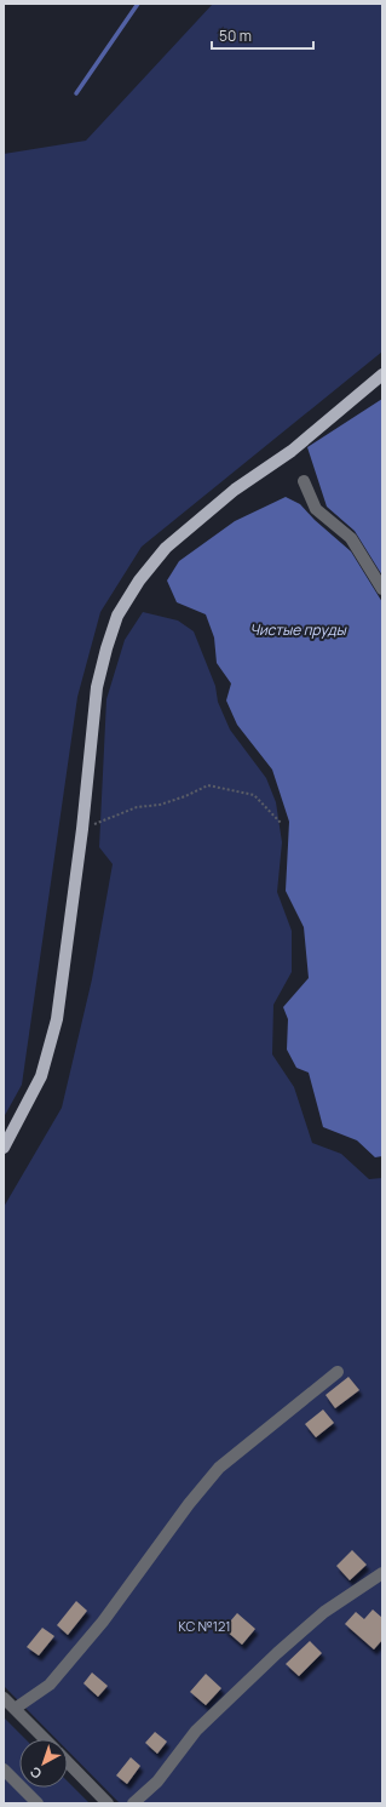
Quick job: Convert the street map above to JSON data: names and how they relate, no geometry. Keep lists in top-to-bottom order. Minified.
{"water":["Чистые пруды"],"parks":["КС №121"],"scale_bar":"50 m","north":"bottom left"}
